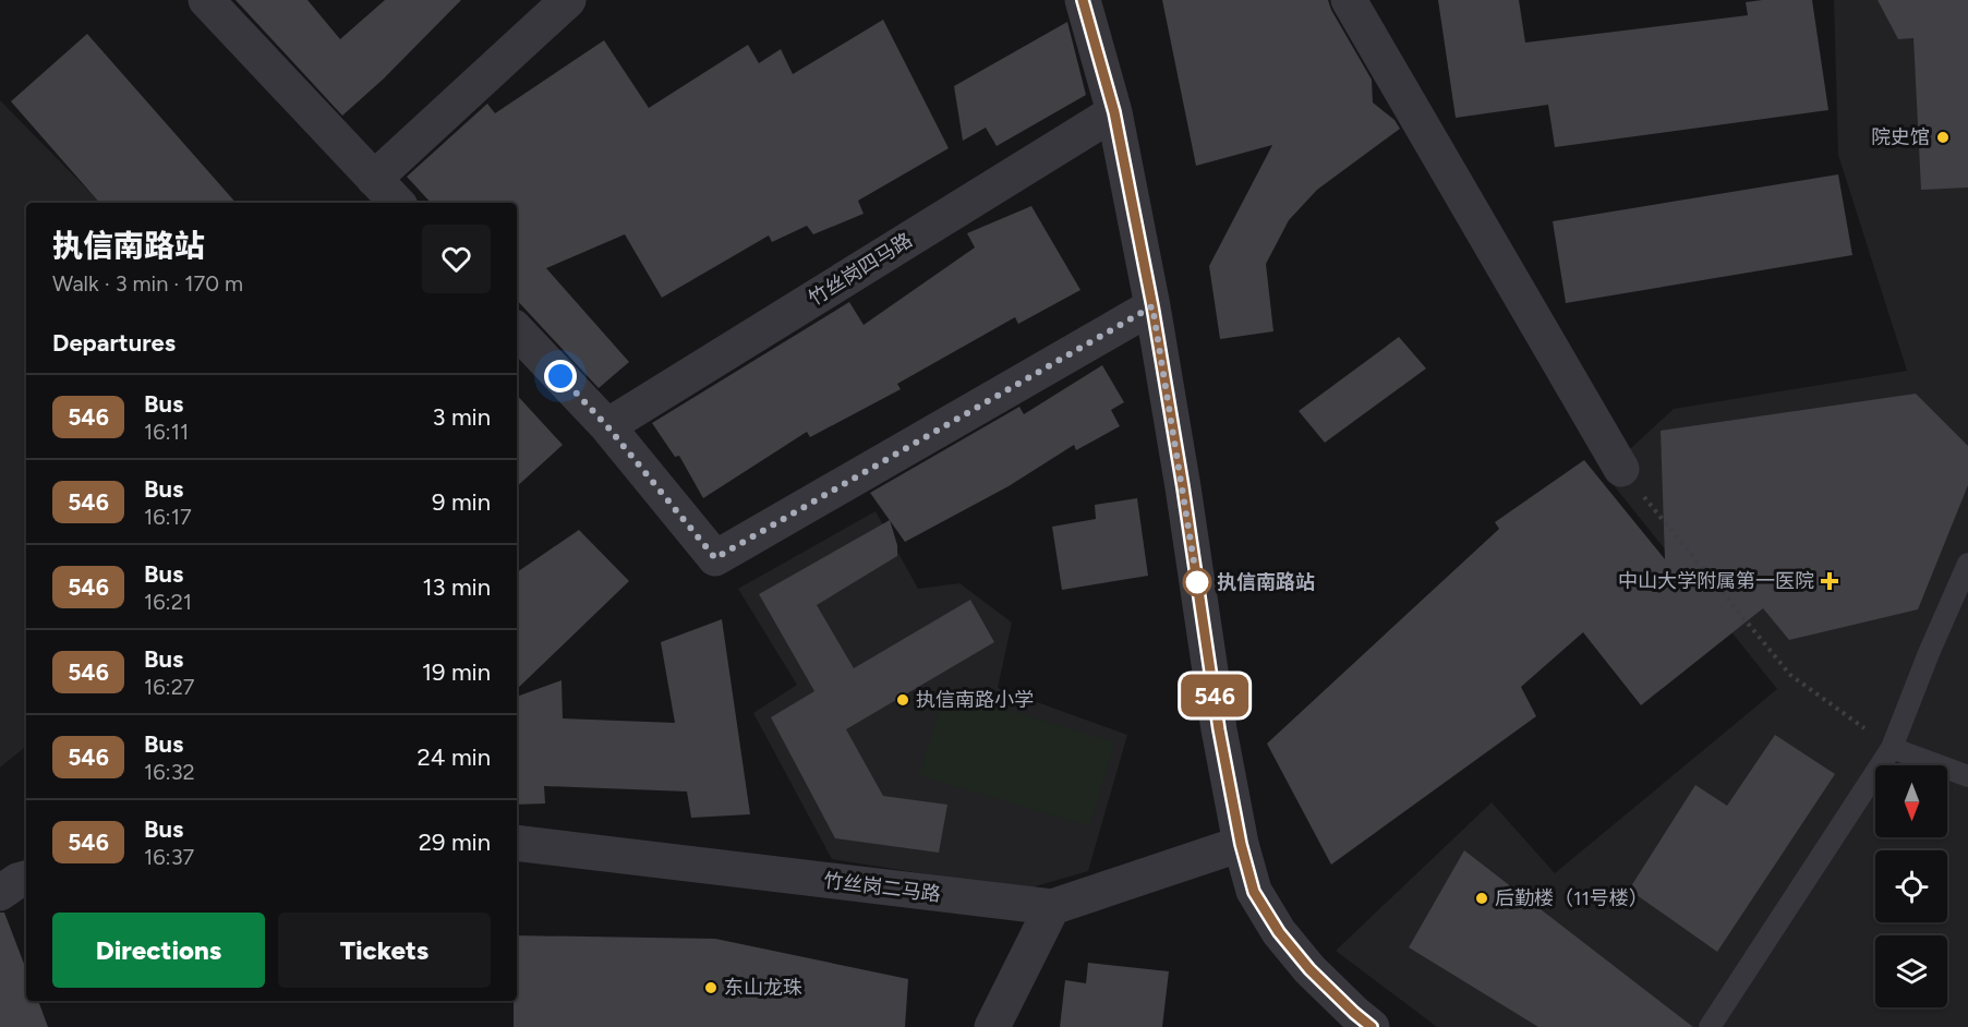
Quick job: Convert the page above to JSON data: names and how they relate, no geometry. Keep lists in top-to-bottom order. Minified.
{"streets":{"street":["竹丝岗四马路","竹丝岗二马路"]},"places":{"other":["院史馆","执信南路站","执信南路小学","后勤楼（11号楼）","东山龙珠"],"health":["中山大学附属第一医院"]},"lines":["bus line 546"],"north":"bottom","page":{"on_map":"546","heading":[["执信南路站","Walk · 3 min · 170 m"],"Departures"],"list":[{"mark":"546","name":"Bus","note":"16:11","value":"3 min"},{"mark":"546","name":"Bus","note":"16:17","value":"9 min"},{"mark":"546","name":"Bus","note":"16:21","value":"13 min"},{"mark":"546","name":"Bus","note":"16:27","value":"19 min"},{"mark":"546","name":"Bus","note":"16:32","value":"24 min"},{"mark":"546","name":"Bus","note":"16:37","value":"29 min"}],"buttons":["Directions","Tickets"]}}
